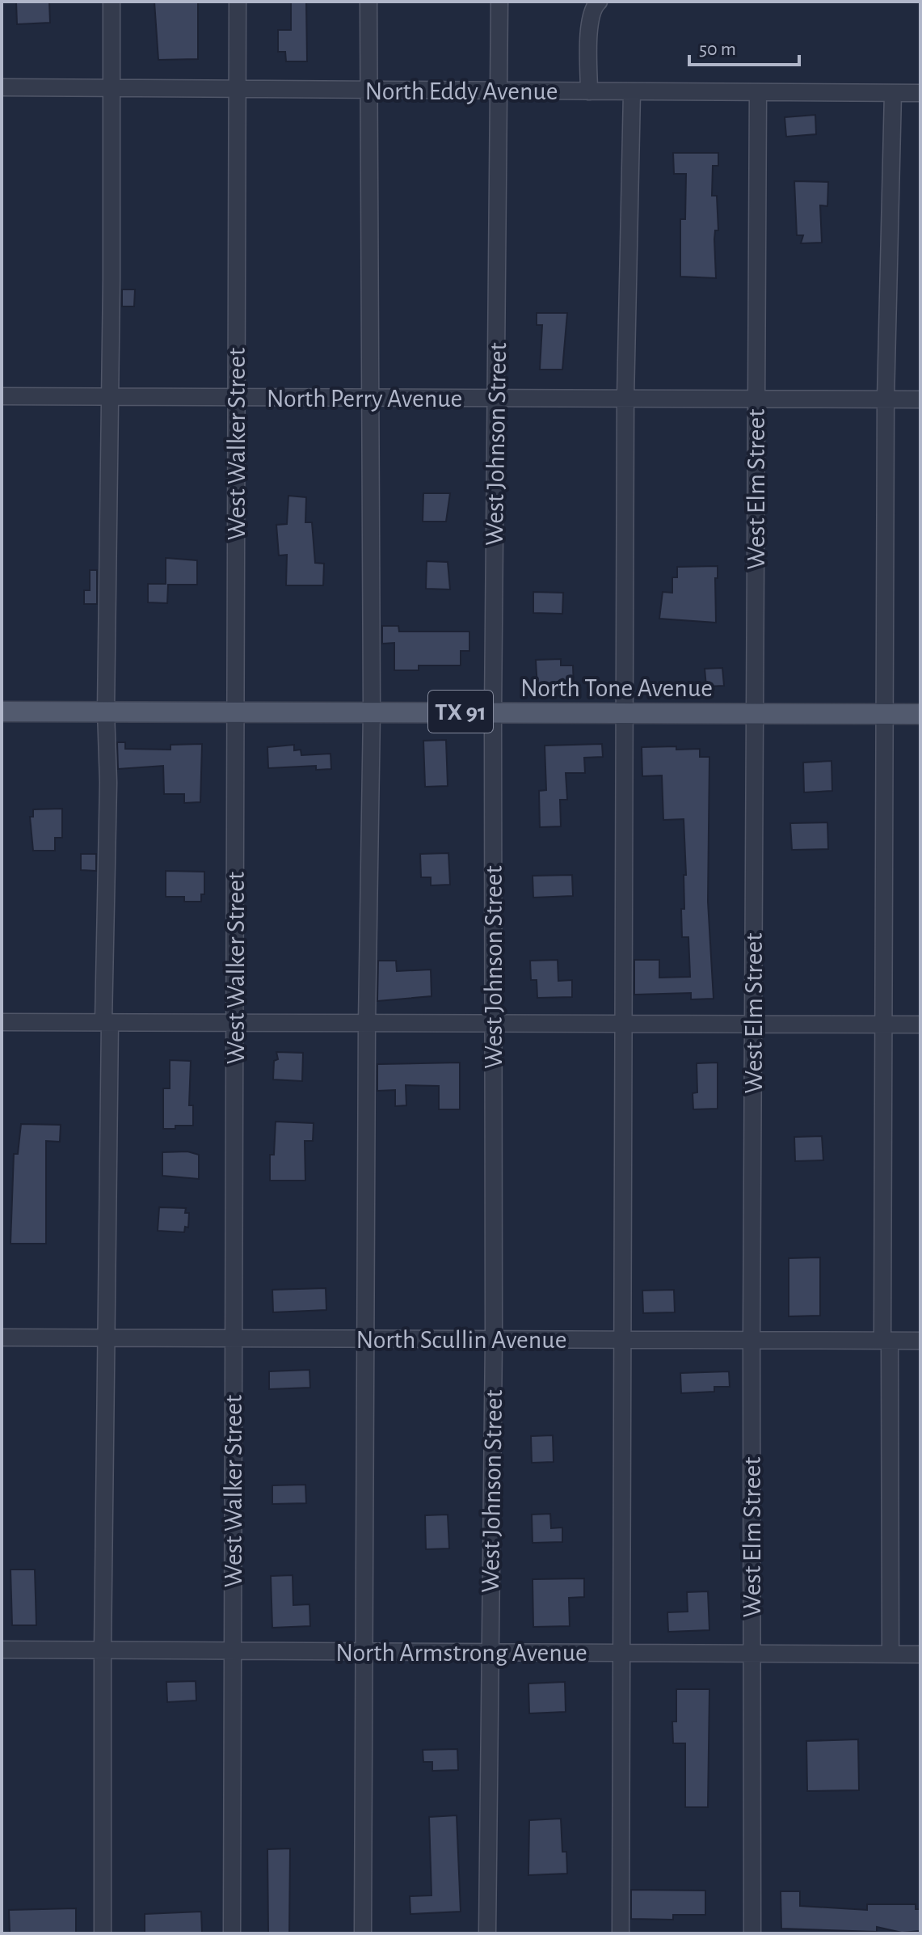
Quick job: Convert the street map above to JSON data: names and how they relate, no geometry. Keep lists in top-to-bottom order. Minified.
{"streets":{"main road":["North Tone Avenue","TX 91"],"street":["North Eddy Avenue","North Perry Avenue","West Walker Street","West Johnson Street","West Elm Street","North Scullin Avenue","North Armstrong Avenue"]},"crossings":[["North Eddy Avenue","West Walker Street"],["North Eddy Avenue","West Johnson Street"],["North Eddy Avenue","West Elm Street"],["North Perry Avenue","West Walker Street"],["North Perry Avenue","West Johnson Street"],["North Perry Avenue","West Elm Street"],["West Walker Street","North Tone Avenue"],["West Walker Street","North Scullin Avenue"],["West Walker Street","North Armstrong Avenue"],["West Johnson Street","North Tone Avenue"],["West Johnson Street","North Scullin Avenue"],["West Johnson Street","North Armstrong Avenue"],["West Elm Street","North Tone Avenue"],["West Elm Street","North Scullin Avenue"],["West Elm Street","North Armstrong Avenue"]],"scale_bar":"50 m"}
